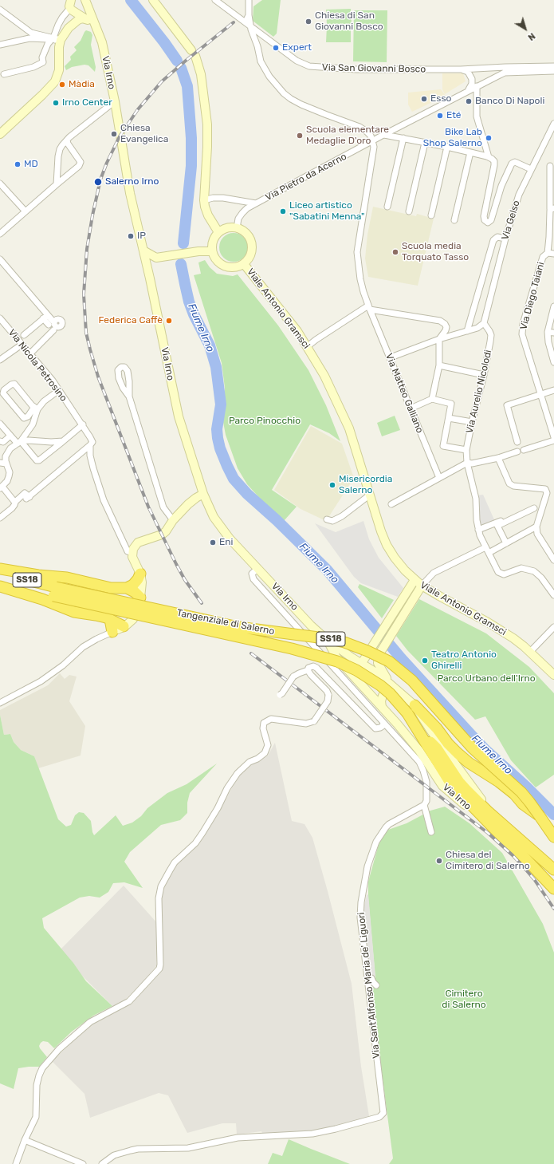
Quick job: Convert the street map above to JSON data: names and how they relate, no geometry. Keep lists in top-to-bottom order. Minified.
{"streets":{"highway":["SS18","Tangenziale di Salerno"],"main road":["Via Irno","Viale Antonio Gramsci"],"street":["Via San Giovanni Bosco","Via Pietro da Acerno","Via Gelso","Via Diego Taiani","Via Nicola Petrosino","Via Aurelio Nicolodi","Via Matteo Galliano","Via Sant'Alfonso Maria de' Liguori"]},"crossings":[["Via Pietro da Acerno","Viale Antonio Gramsci"],["Via Pietro da Acerno","Via Matteo Galliano"],["Via Gelso","Via Aurelio Nicolodi"],["SS18","Tangenziale di Salerno"]],"water":["Fiume Irno"],"parks":["Parco Pinocchio","Parco Urbano dell'Irno","Cimitero di Salerno"],"places":["Chiesa di San Giovanni Bosco","Expert","Màdia","Esso","Banco Di Napoli","Irno Center","Eté","Chiesa Evangelica","Scuola elementare Medaglie D'oro","Bike Lab Shop Salerno","MD","Salerno Irno","Liceo artistico \"Sabatini Menna\"","IP","Scuola media Torquato Tasso","Federica Caffè","Misericordia Salerno","Eni","Teatro Antonio Ghirelli","Chiesa del Cimitero di Salerno"],"north":"bottom right"}
